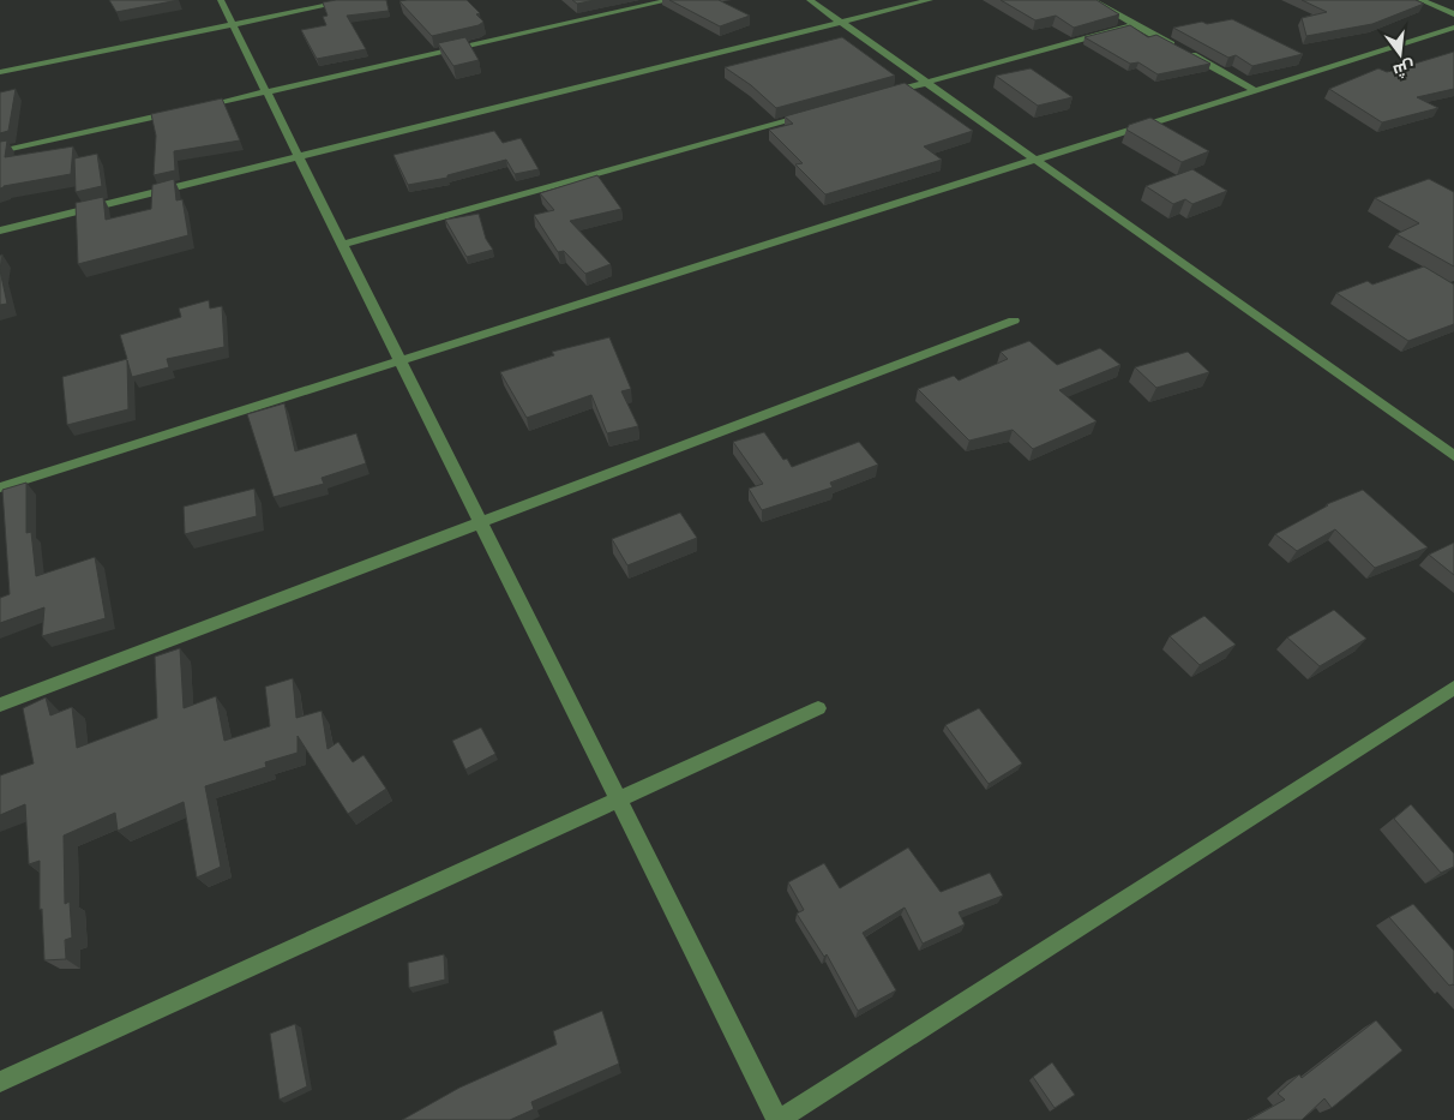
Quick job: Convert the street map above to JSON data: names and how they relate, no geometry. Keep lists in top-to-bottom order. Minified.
{"north":"bottom"}
